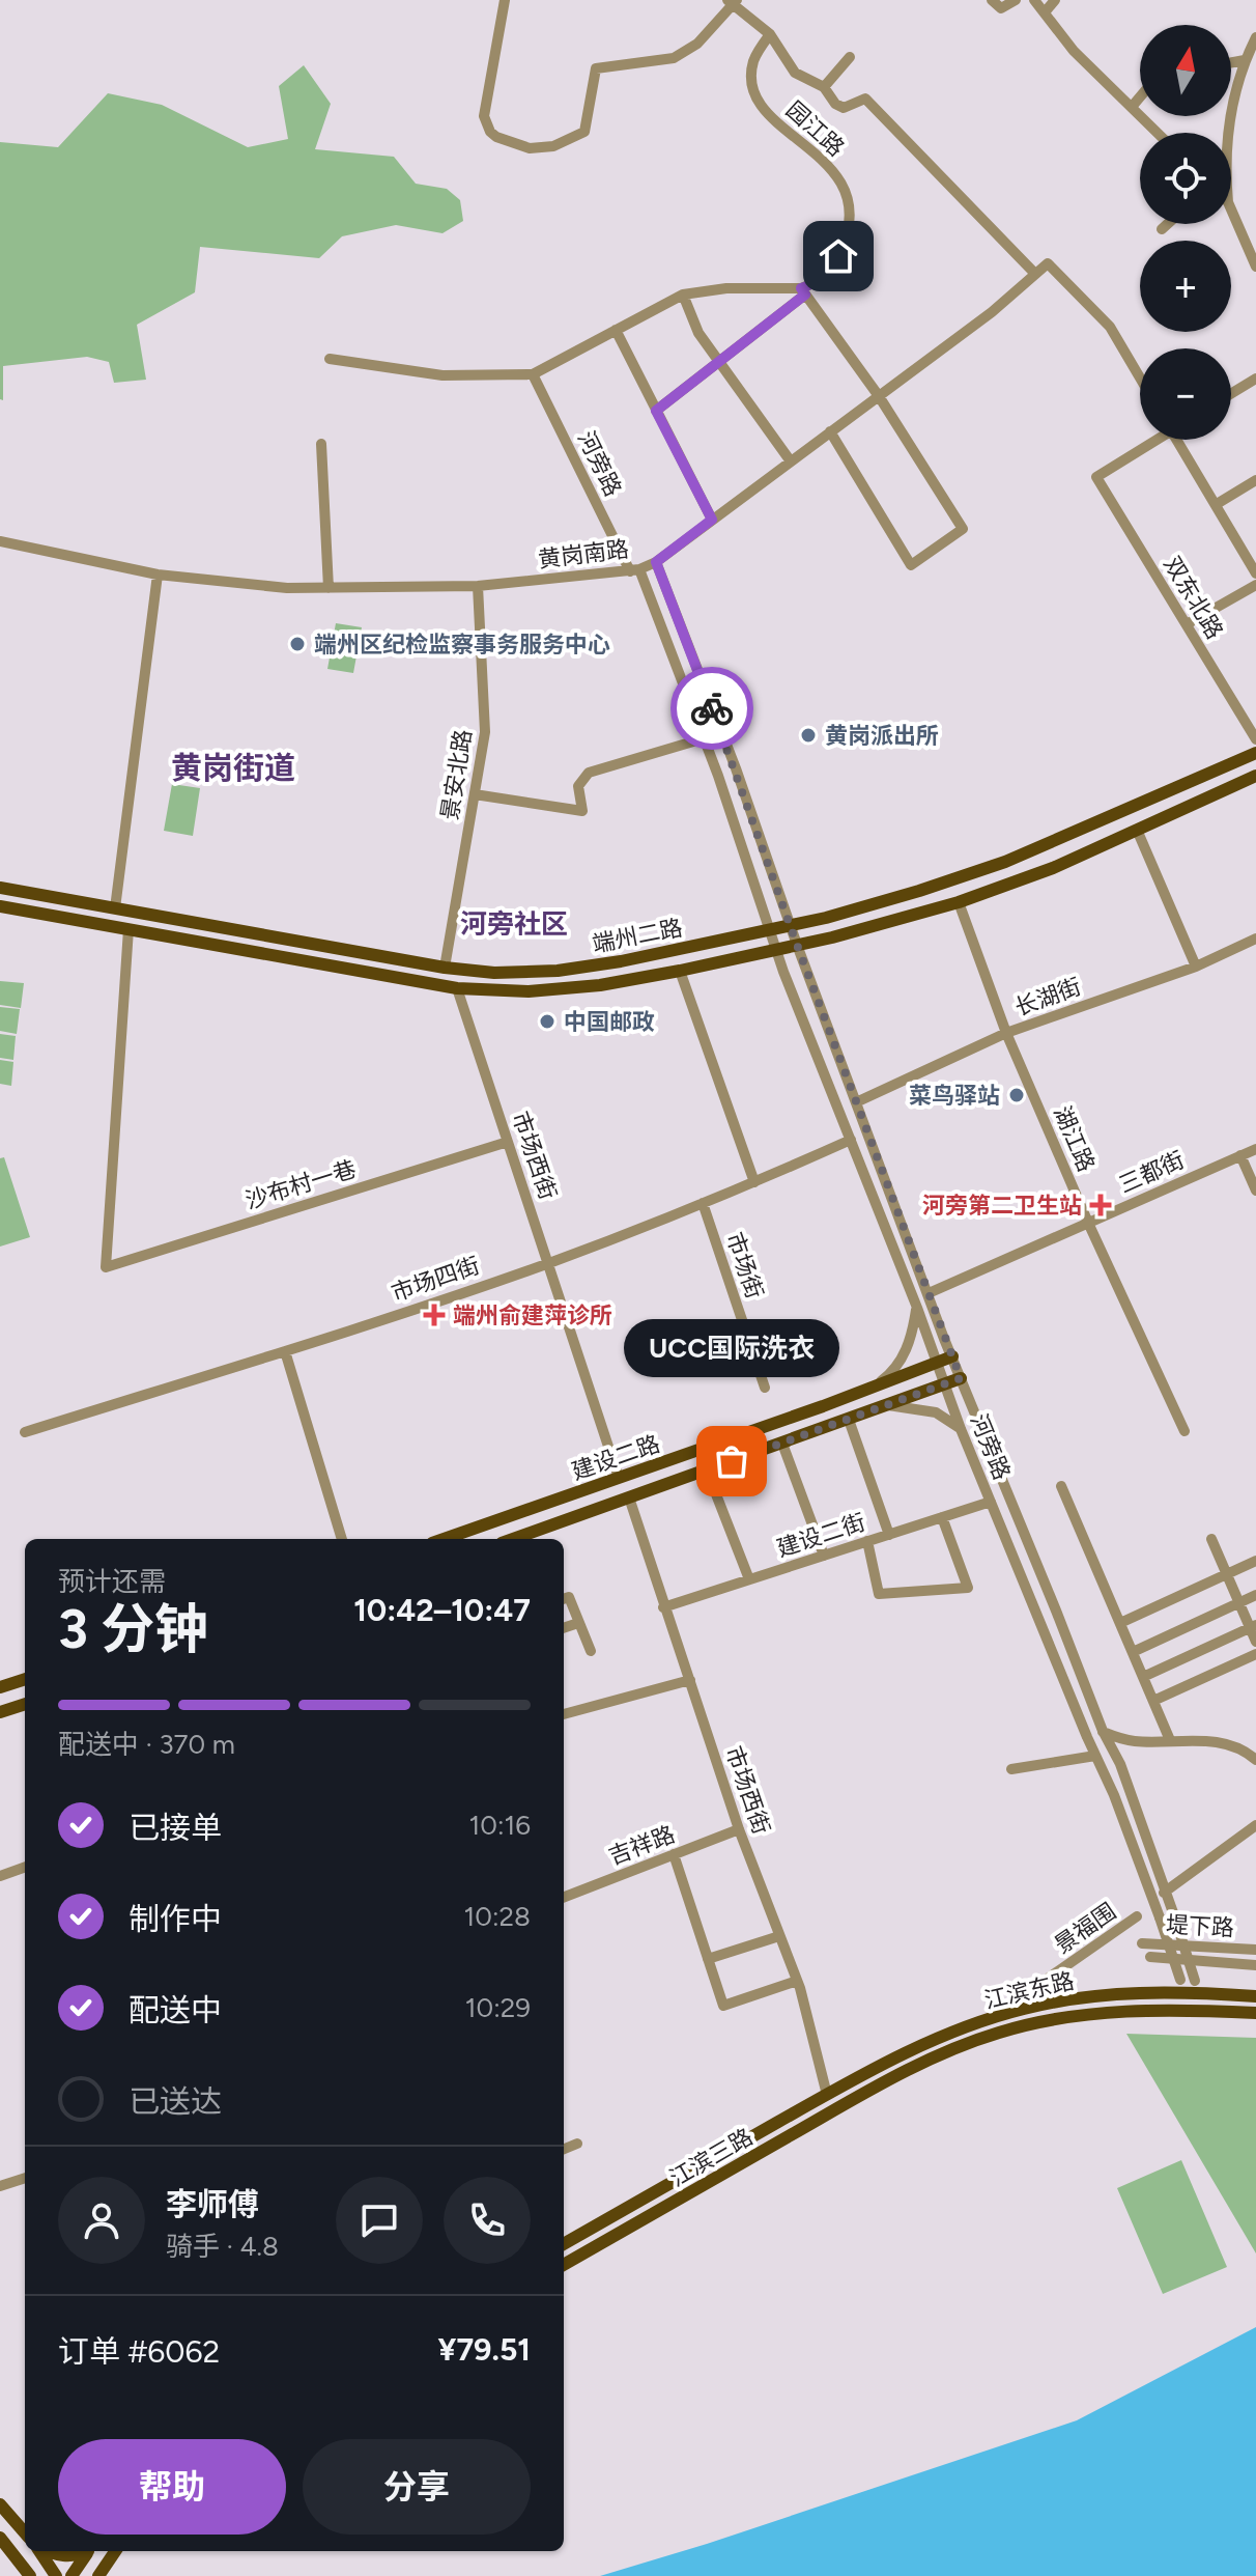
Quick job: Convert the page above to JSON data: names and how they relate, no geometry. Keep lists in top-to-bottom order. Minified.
{"streets":{"main road":["端州二路","建设二路","江滨东路","江滨三路"],"street":["园江路","河旁路","黄岗南路","双东北路","景安北路","长湖街","湖江路","市场西街","三都街","沙布村一巷","市场街","市场四街","建设二街","吉祥路","堤下路","景福围"]},"crossings":[["河旁路","黄岗南路"],["河旁路","端州二路"],["河旁路","长湖街"],["河旁路","三都街"],["河旁路","市场四街"],["河旁路","建设二路"],["河旁路","建设二街"],["河旁路","江滨东路"],["黄岗南路","景安北路"],["景安北路","端州二路"],["端州二路","湖江路"],["端州二路","市场西街"],["端州二路","沙布村一巷"],["长湖街","湖江路"],["湖江路","三都街"],["市场西街","沙布村一巷"],["市场西街","市场四街"],["市场西街","建设二路"],["市场西街","建设二街"],["市场西街","吉祥路"],["市场西街","江滨东路"],["市场西街","江滨三路"],["市场街","市场四街"],["景福围","江滨东路"],["江滨东路","江滨三路"]],"districts":["黄岗街道","河旁社区"],"places":{"other":["端州区纪检监察事务服务中心","黄岗派出所","中国邮政","菜鸟驿站","UCC国际洗衣"],"health":["河旁第二卫生站","端州俞建萍诊所"]},"north":"top","page":{"map_buttons":["+","−"],"bubble":"UCC国际洗衣","heading":["3 分钟","预计还需","10:42–10:47"],"panel":["李师傅","骑手 · 4.8","订单 #6062","¥79.51"],"bar":"配送中 · 370 m","list":[["已接单","10:16"],["制作中","10:28"],["配送中","10:29"],"已送达"],"buttons":["帮助","分享"]}}
